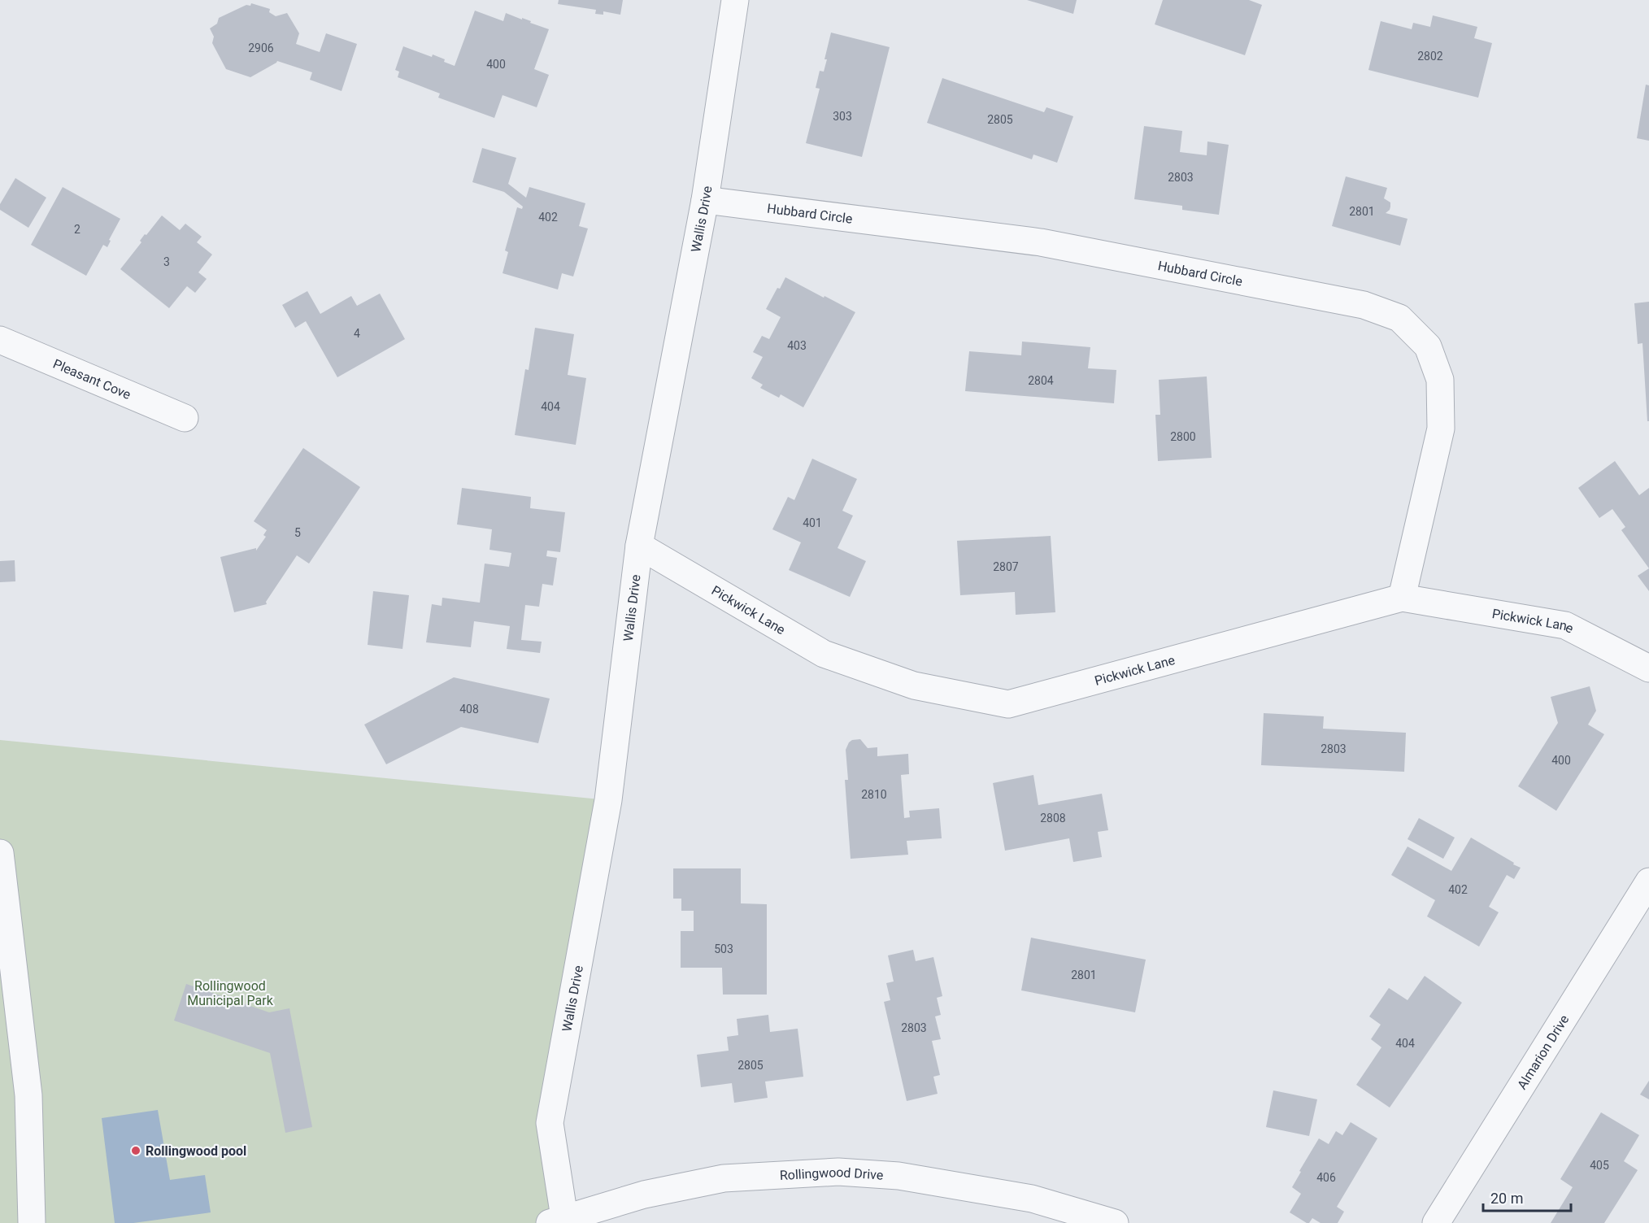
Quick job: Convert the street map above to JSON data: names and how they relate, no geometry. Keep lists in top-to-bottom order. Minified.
{"streets":{"street":["Hubbard Circle","Wallis Drive","Pleasant Cove","Pickwick Lane","Almarion Drive","Rollingwood Drive"]},"crossings":[["Hubbard Circle","Wallis Drive"],["Hubbard Circle","Pickwick Lane"],["Wallis Drive","Pickwick Lane"],["Wallis Drive","Rollingwood Drive"]],"parks":["Rollingwood Municipal Park"],"places":["Rollingwood pool"],"house_numbers":["2906","2802","400","303","2805","2803","2801","402","2","3","4","403","2804","404","2800","401","5","2807","408","2803","400","2810","2808","402","503","2801","2803","404","2805","405","406"],"scale_bar":"20 m"}
